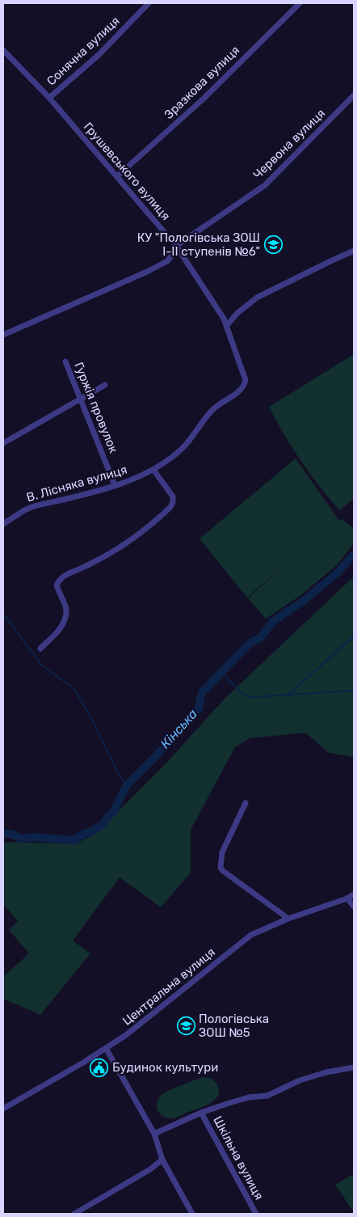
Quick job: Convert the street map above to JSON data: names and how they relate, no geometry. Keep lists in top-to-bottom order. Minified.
{"streets":{"street":["Сонячна вулиця","Зразкова вулиця","Червона вулиця","Грушевського вулиця","Гуржія провулок","В. Лісняка вулиця","Центральна вулиця","Шкільна вулиця"]},"crossings":[["Сонячна вулиця","Грушевського вулиця"],["Зразкова вулиця","Грушевського вулиця"],["Червона вулиця","Грушевського вулиця"],["Грушевського вулиця","В. Лісняка вулиця"],["Гуржія провулок","В. Лісняка вулиця"]],"water":["Кінська"],"places":{"school or university":["КУ \"Пологівська ЗОШ І-ІІ ступенів №6\"","Пологівська ЗОШ №5"],"public building":["Будинок культури"]}}
